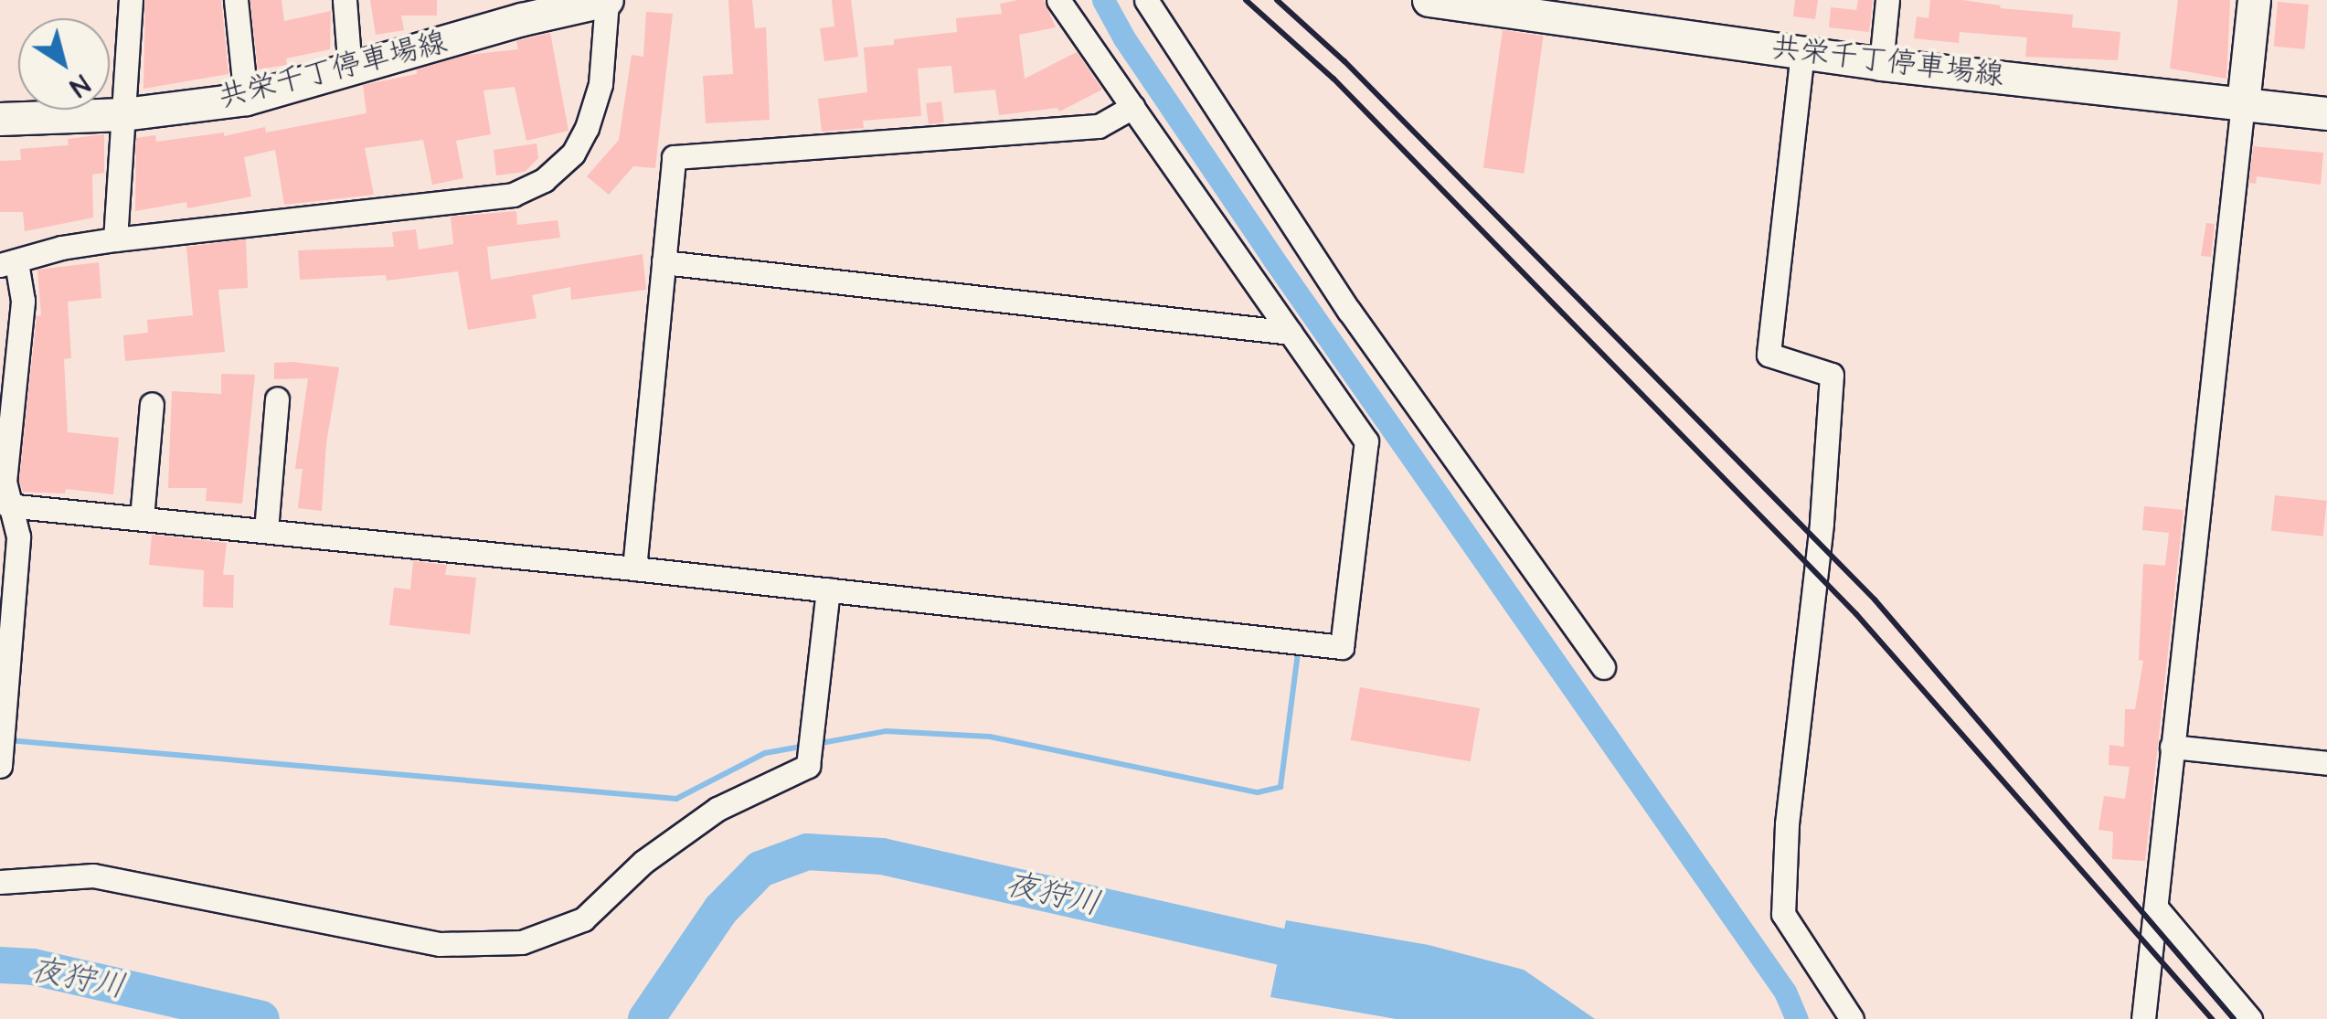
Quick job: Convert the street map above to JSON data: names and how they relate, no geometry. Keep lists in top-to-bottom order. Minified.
{"streets":{"main road":["共栄千丁停車場線"]},"water":["夜狩川"],"north":"bottom right"}
